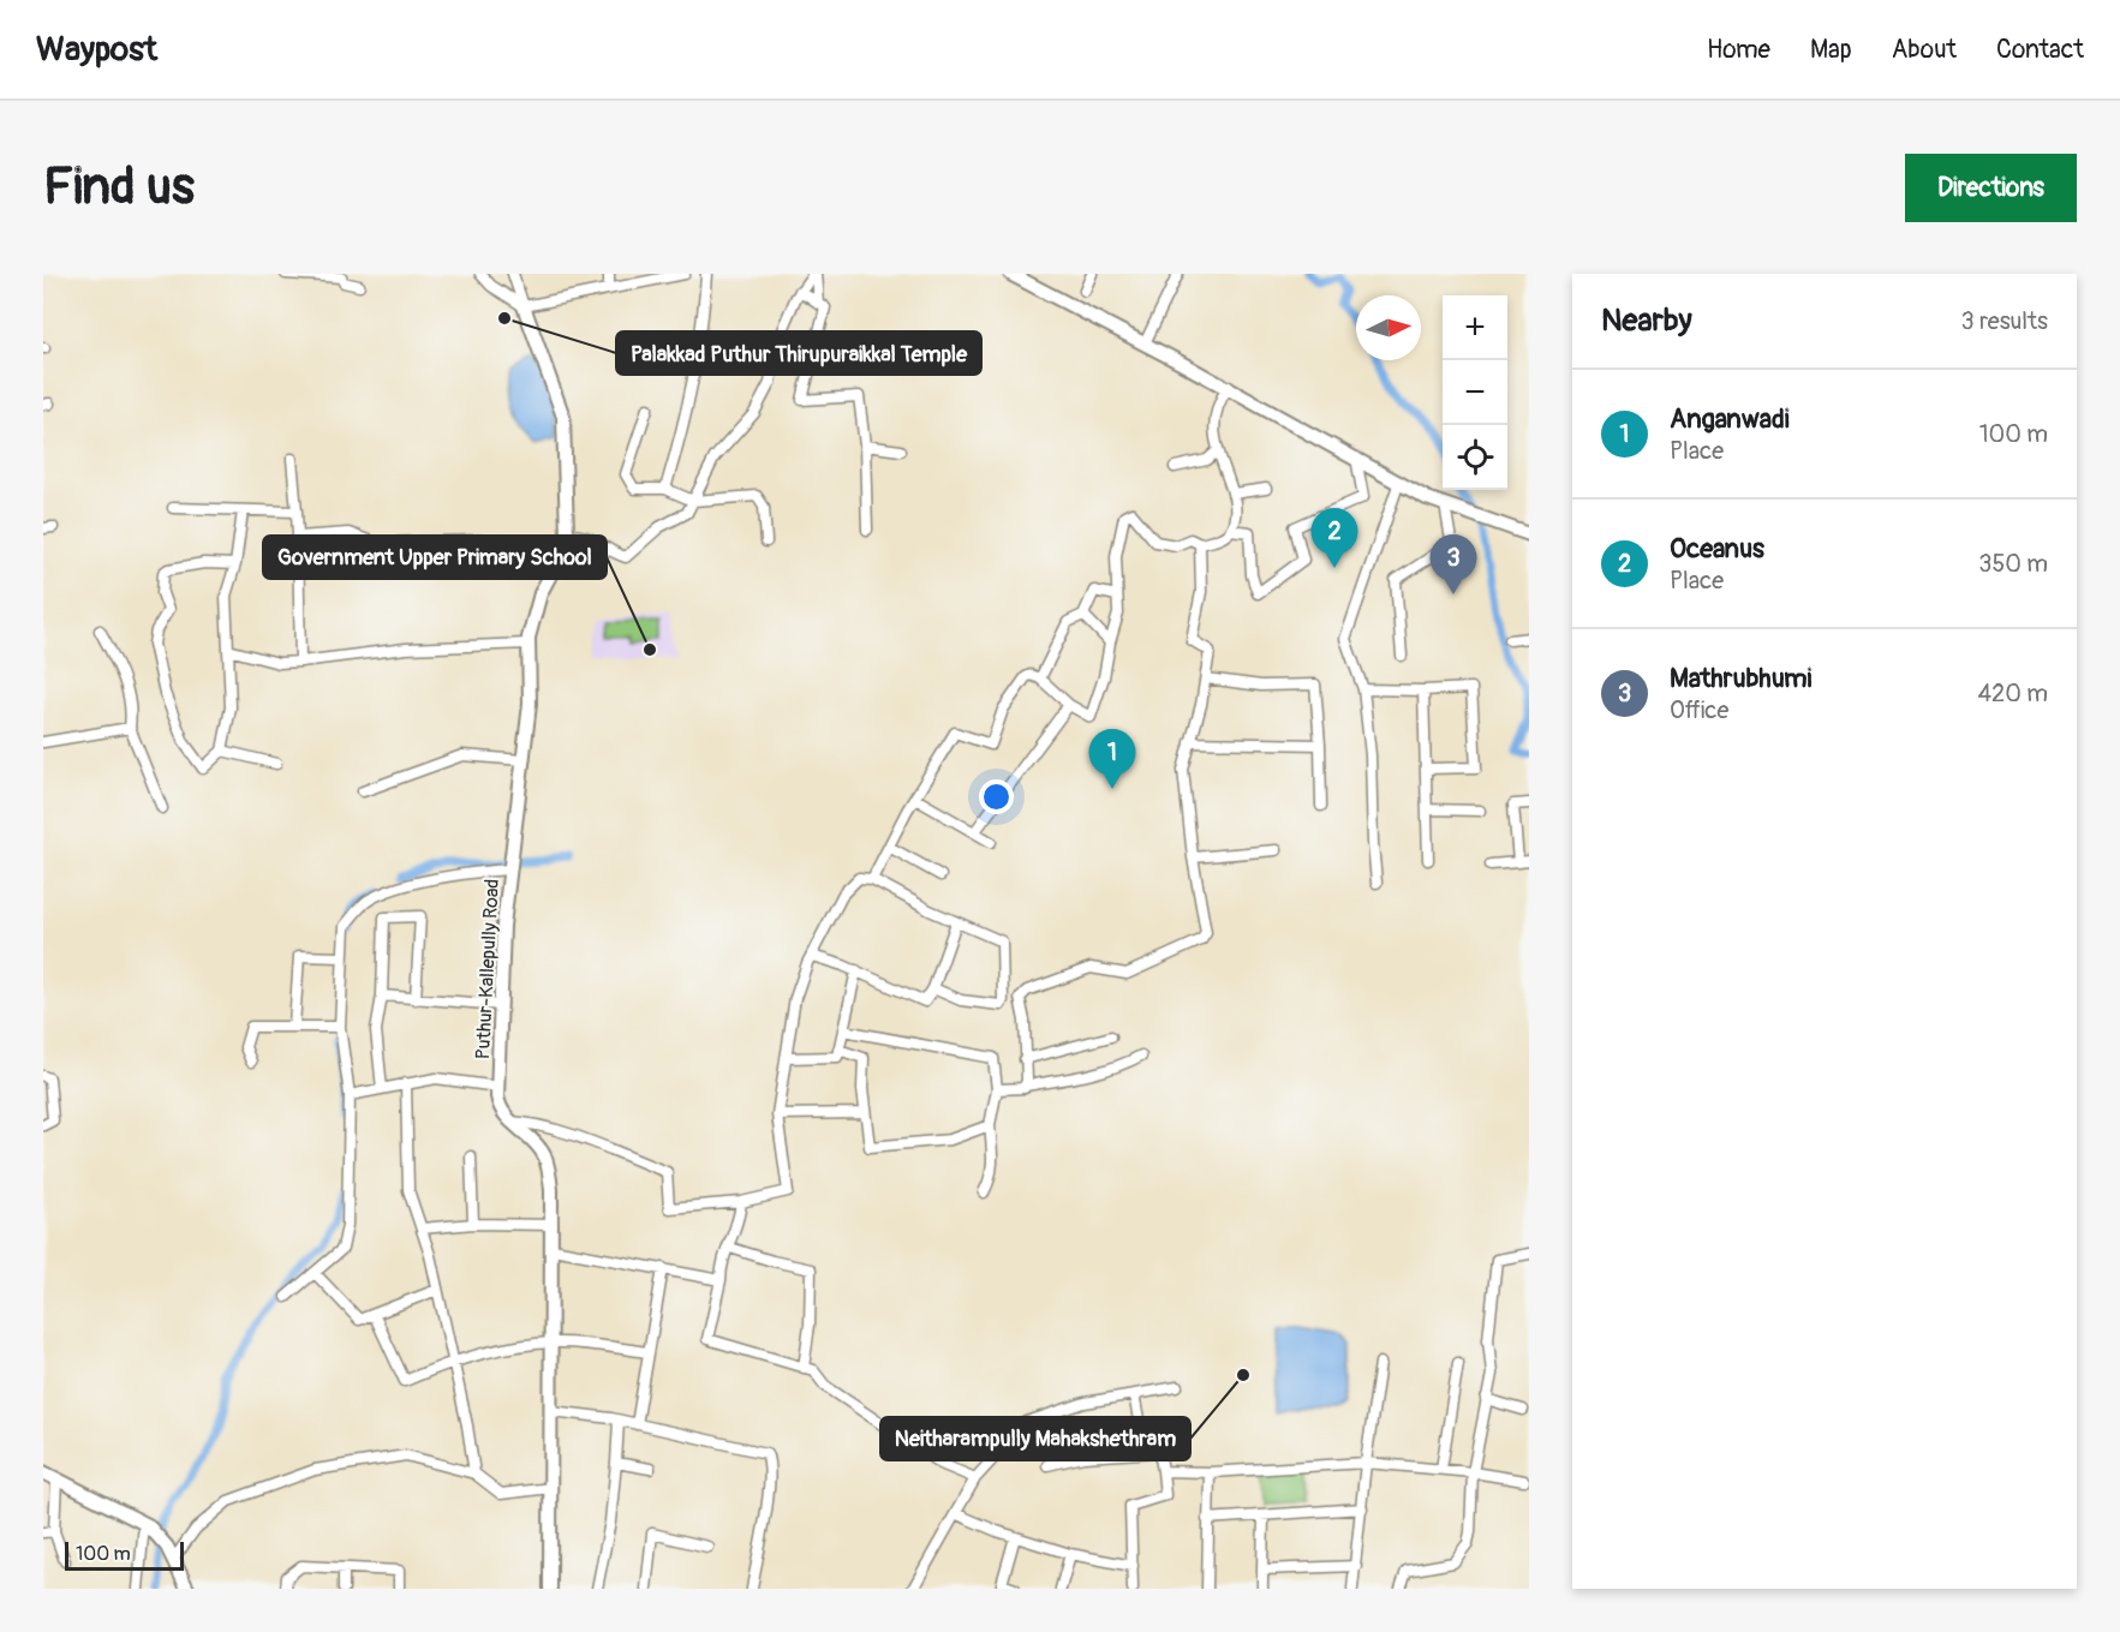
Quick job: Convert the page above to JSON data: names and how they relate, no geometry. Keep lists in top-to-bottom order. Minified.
{"streets":{"main road":["Puthur-Kallepully Road"]},"places":["Palakkad Puthur Thirupuraikkal Temple","Government Upper Primary School","Neitharampully Mahakshethram"],"scale_bar":"100 m","north":"right","page":{"header":"Waypost","nav":["Home","Map","About","Contact"],"buttons":"Directions","title":"Find us","heading":["Nearby","3 results"],"map_buttons":["+","−"],"list":[{"mark":"1","name":"Anganwadi","note":"Place","value":"100 m"},{"mark":"2","name":"Oceanus","note":"Place","value":"350 m"},{"mark":"3","name":"Mathrubhumi","note":"Office","value":"420 m"}],"pins":["2","3","1"],"scale":"100 m"}}
